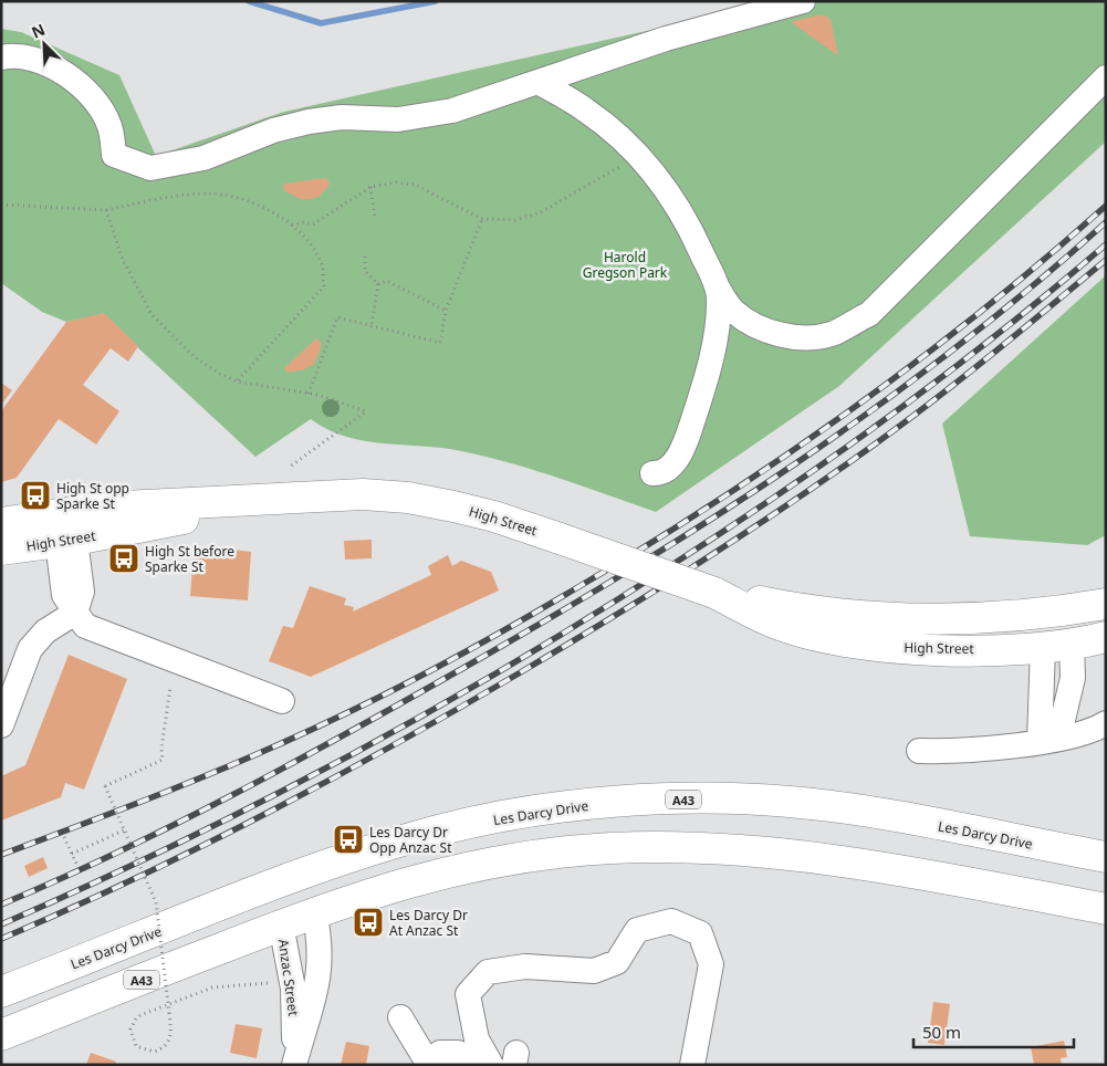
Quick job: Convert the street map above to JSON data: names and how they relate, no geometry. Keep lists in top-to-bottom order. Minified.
{"streets":{"main road":["High Street","A43","Les Darcy Drive"],"street":["Anzac Street"]},"crossings":[["A43","Anzac Street"]],"parks":["Harold Gregson Park"],"places":{"bus stop":["High St opp Sparke St","High St before Sparke St","Les Darcy Dr Opp Anzac St","Les Darcy Dr At Anzac St"]},"scale_bar":"50 m","north":"top left"}
